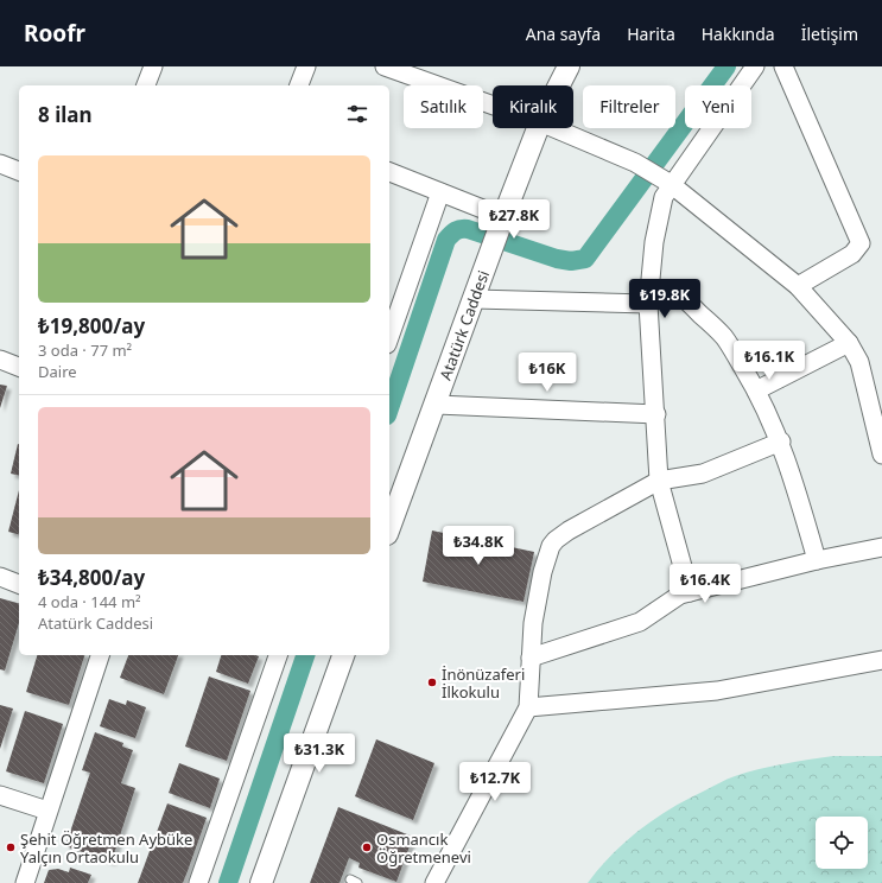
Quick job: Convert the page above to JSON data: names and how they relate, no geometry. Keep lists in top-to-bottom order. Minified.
{"streets":{"street":["Atatürk Caddesi"]},"places":["İnönüzaferi İlkokulu","Şehit Öğretmen Aybüke Yalçın Ortaokulu","Osmancık Öğretmenevi"],"page":{"header":"Roofr","nav":["Ana sayfa","Harita","Hakkında","İletişim"],"chip":["Satılık","Kiralık","Filtreler","Yeni"],"heading":"8 ilan","list":[{"name":"₺19,800/ay","note":"3 oda · 77 m² · Daire"},{"name":"₺34,800/ay","note":"4 oda · 144 m² · Atatürk Caddesi"}],"price":["₺27.8K","₺19.8K","₺16.1K","₺16K","₺34.8K","₺16.4K","₺31.3K","₺12.7K"]}}
